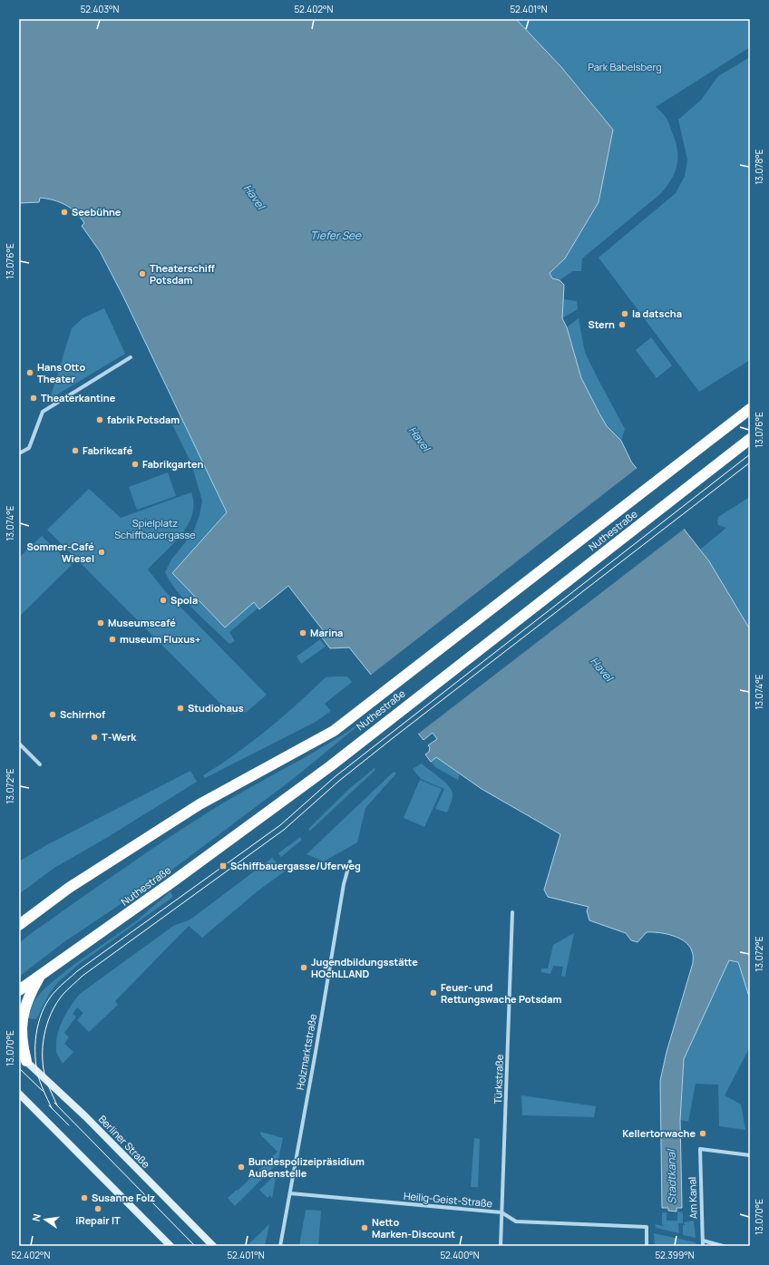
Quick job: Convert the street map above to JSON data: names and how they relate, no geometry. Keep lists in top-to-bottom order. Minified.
{"streets":{"highway":["Nuthestraße"],"street":["Holzmarktstraße","Türkstraße","Berliner Straße","Am Kanal","Heilig-Geist-Straße"]},"crossings":[["Holzmarktstraße","Heilig-Geist-Straße"],["Türkstraße","Heilig-Geist-Straße"]],"water":["Havel","Tiefer See","Stadtkanal"],"parks":["Park Babelsberg","Spielplatz Schiffbauergasse"],"places":{"other":["Seebühne","Theaterschiff Potsdam","la datscha","Stern","Hans Otto Theater","Theaterkantine","fabrik Potsdam","Fabrikcafé","Fabrikgarten","Sommer-Café Wiesel","Spola","Museumscafé","Marina","museum Fluxus+","Studiohaus","Schirrhof","T-Werk","Jugendbildungsstätte HOchLLAND","Feuer- und Rettungswache Potsdam","Kellertorwache","Bundespolizeipräsidium Außenstelle","Susanne Folz","iRepair IT","Netto Marken-Discount"],"transit":["Schiffbauergasse/Uferweg"]},"north":"left","coordinates":["52.403°N","52.402°N","52.401°N","13.078°E","13.076°E","13.074°E","13.072°E","13.070°E","52.400°N","52.399°N"]}
